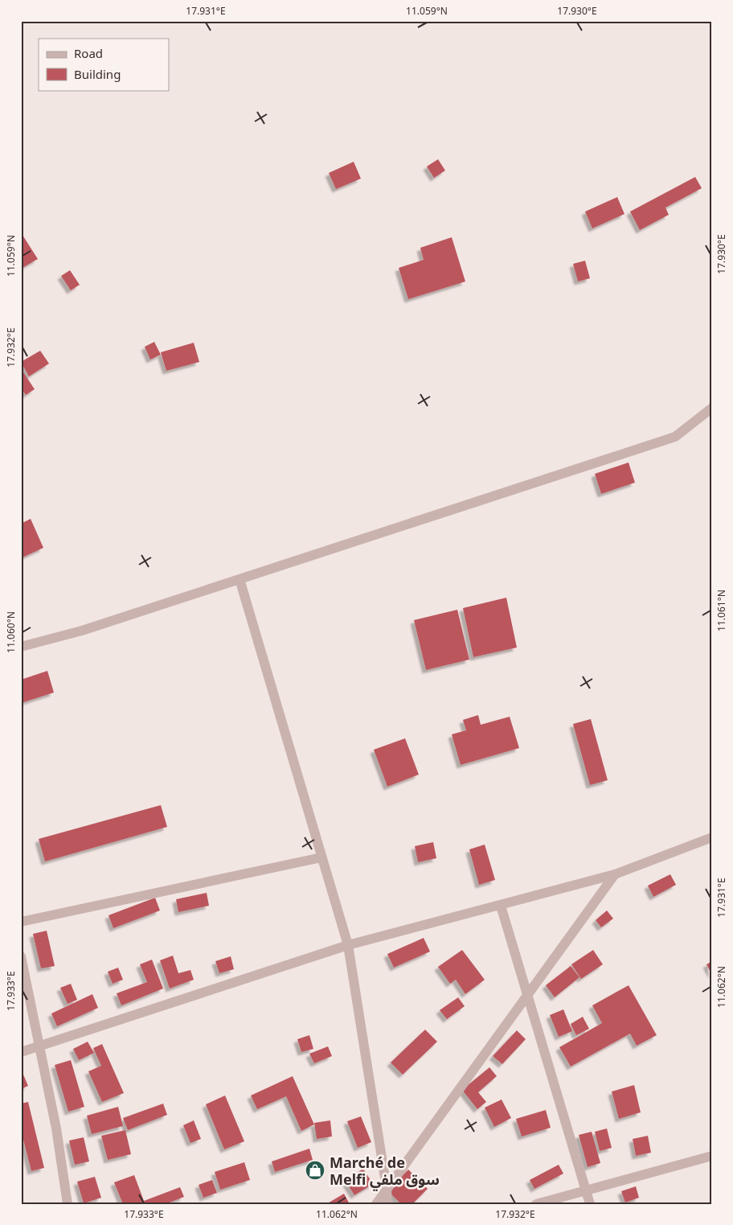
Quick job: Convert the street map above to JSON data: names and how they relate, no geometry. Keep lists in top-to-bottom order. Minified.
{"places":{"shop":["Marché de Melfi سوق ملفي"]},"legend":["Road","Building"],"coordinates":["17.931°E","11.059°N","17.930°E","17.932°E","11.061°N","11.060°N","11.062°N","17.933°E"]}
